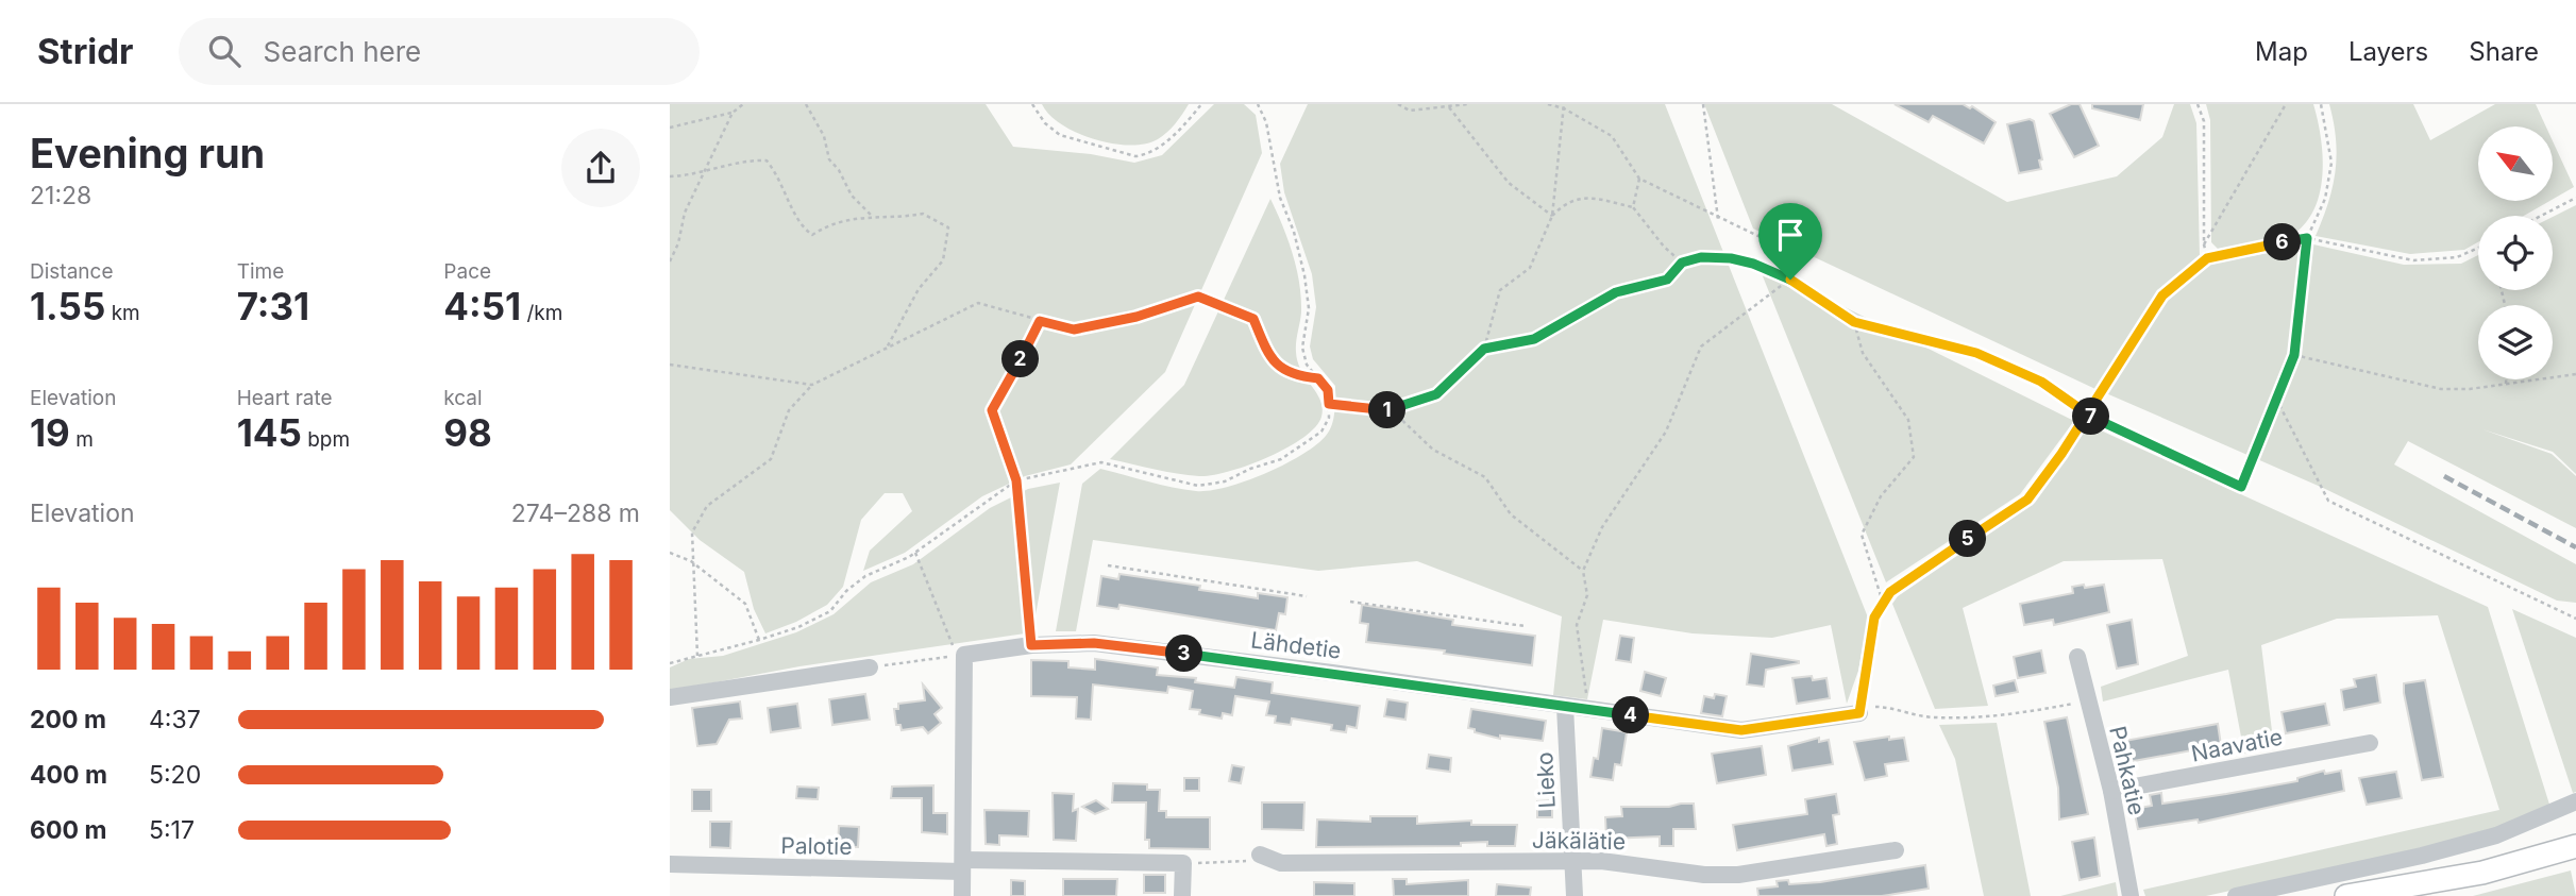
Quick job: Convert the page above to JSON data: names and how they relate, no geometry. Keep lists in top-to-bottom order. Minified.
{"streets":{"street":["Lähdetie","Naavatie","Pahkatie","Lieko","Jäkälätie","Palotie"]},"crossings":[["Lähdetie","Lieko"],["Lähdetie","Palotie"],["Naavatie","Pahkatie"],["Lieko","Jäkälätie"]],"north":"top left","page":{"header":"Stridr","search":"Search here","nav":["Map","Layers","Share"],"heading":["Evening run","21:28"],"pins":["6","2","1","7","5","3","4"],"stats":[["Distance","1.55 km"],["Time","7:31"],["Pace","4:51 /km"],["Elevation","19 m"],["Heart rate","145 bpm"],["kcal","98"]],"chart":["Elevation","274–288 m"],"list":[{"name":"200 m","note":"4:37"},{"name":"400 m","note":"5:20"},{"name":"600 m","note":"5:17"}]}}
